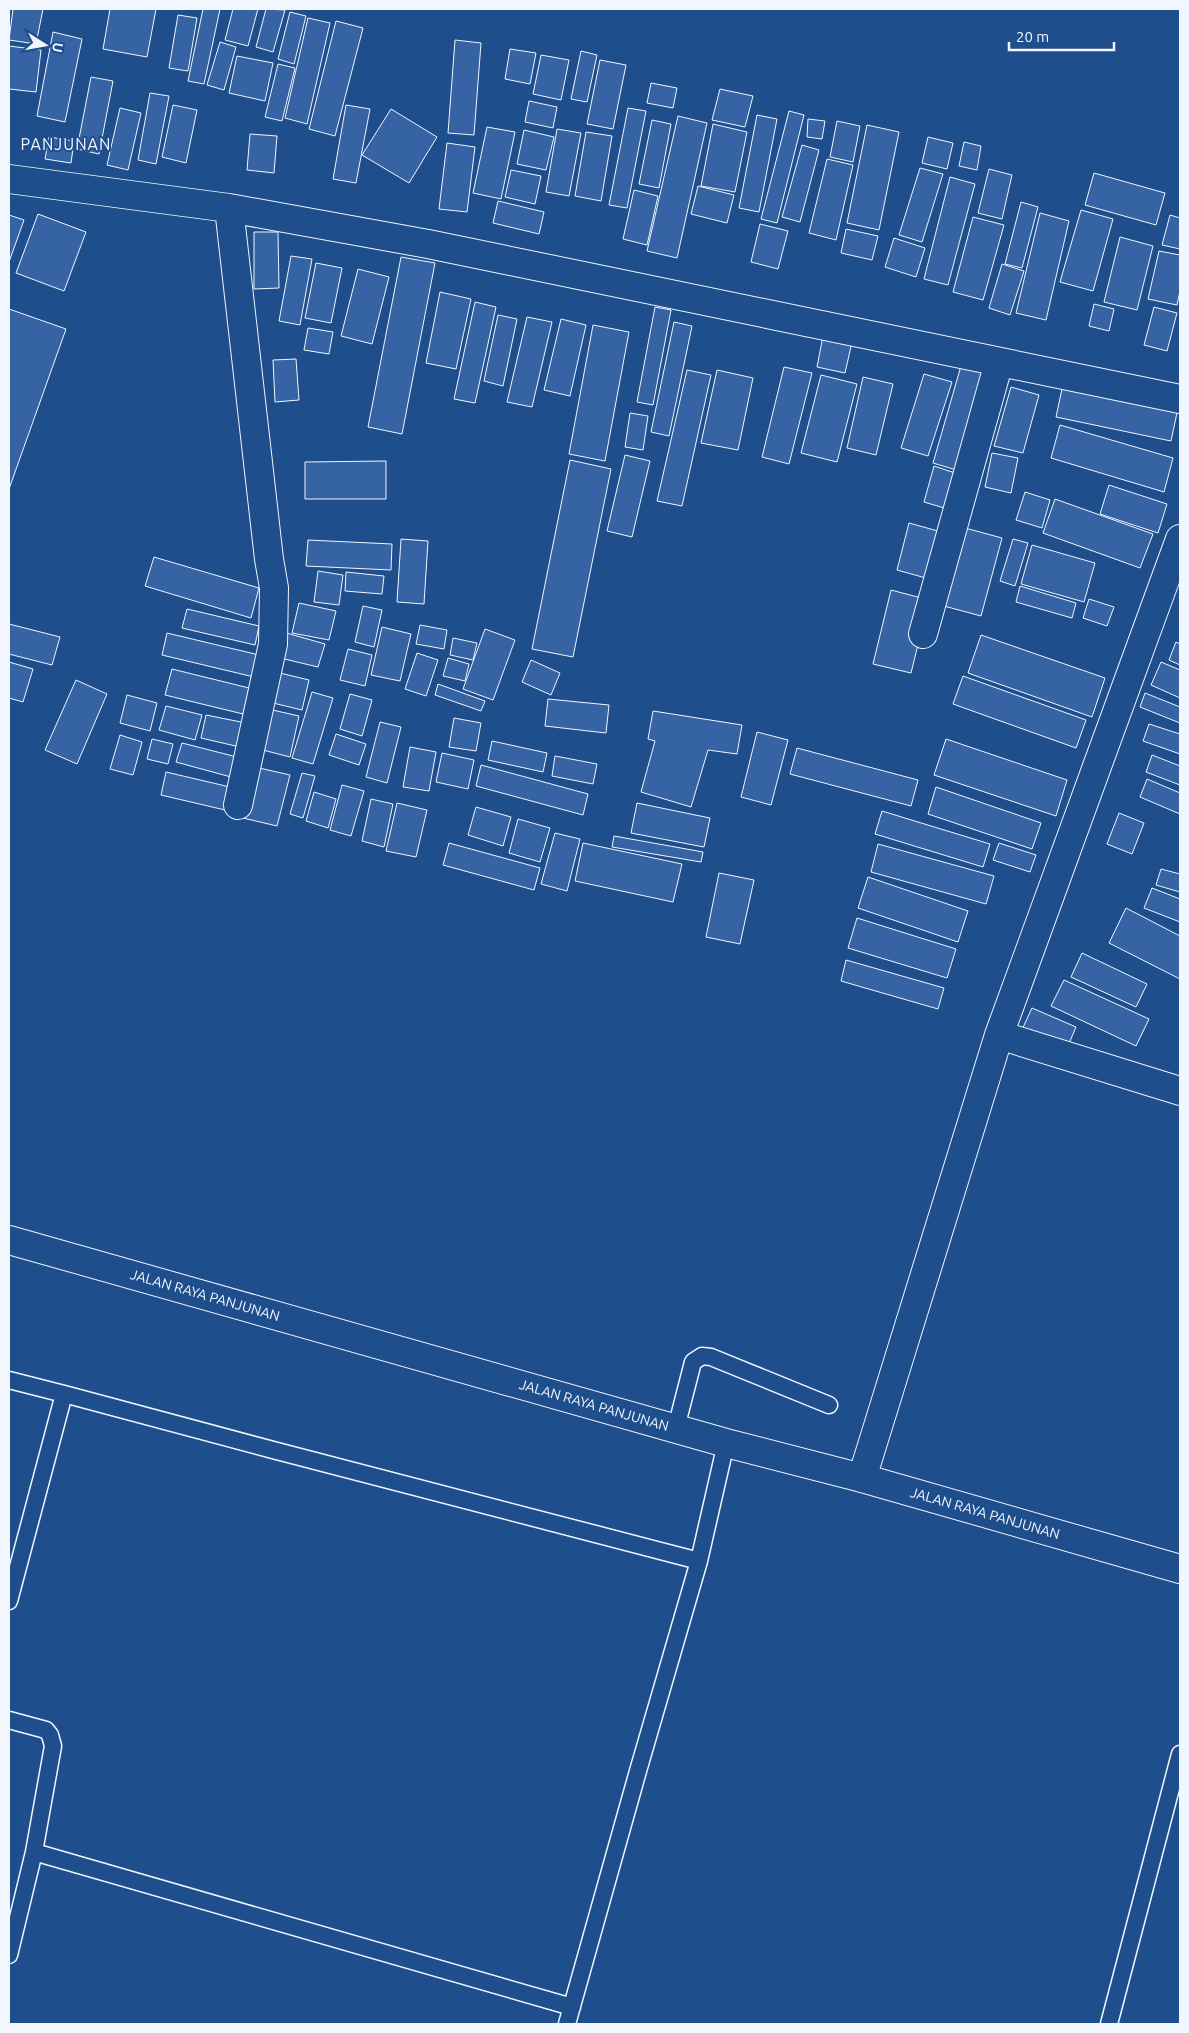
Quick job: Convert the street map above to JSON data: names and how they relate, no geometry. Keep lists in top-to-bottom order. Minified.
{"streets":{"street":["JALAN RAYA PANJUNAN"]},"districts":["PANJUNAN"],"scale_bar":"20 m","north":"right"}
